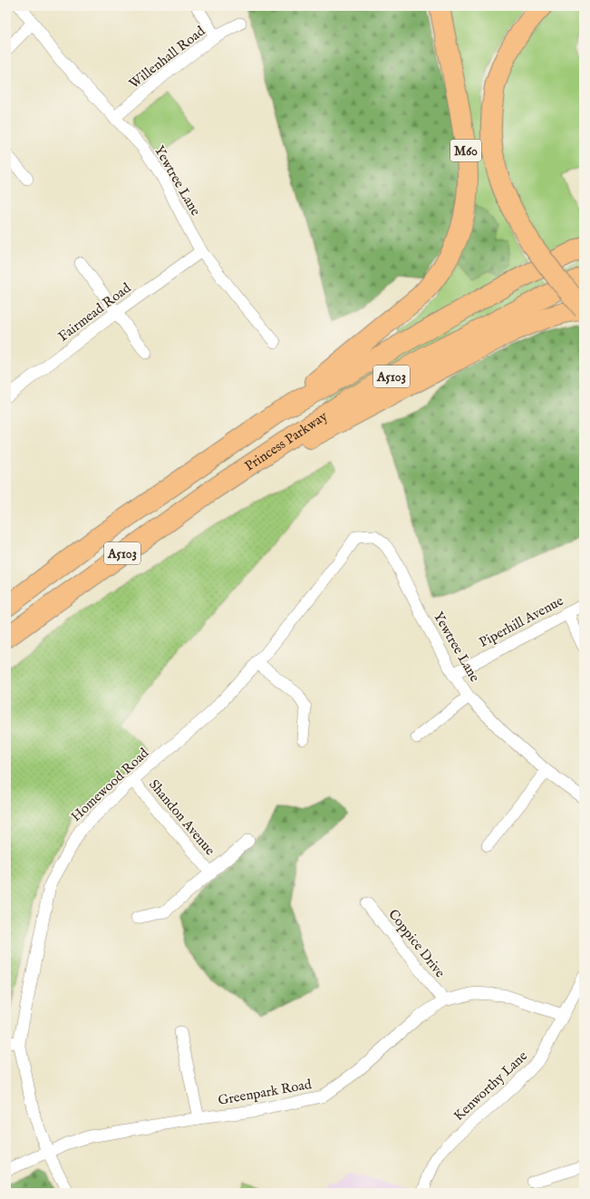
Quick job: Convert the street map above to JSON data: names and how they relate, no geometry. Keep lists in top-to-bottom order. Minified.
{"streets":{"highway":["M60","A5103","Princess Parkway"],"street":["Willenhall Road","Yewtree Lane","Fairmead Road","Piperhill Avenue","Homewood Road","Shandon Avenue","Coppice Drive","Kenworthy Lane","Greenpark Road"]},"crossings":[["Willenhall Road","Yewtree Lane"],["M60","Princess Parkway"],["Yewtree Lane","Fairmead Road"],["Yewtree Lane","Piperhill Avenue"],["Yewtree Lane","Homewood Road"],["Homewood Road","Shandon Avenue"],["Homewood Road","Greenpark Road"],["Coppice Drive","Greenpark Road"],["Kenworthy Lane","Greenpark Road"]]}
